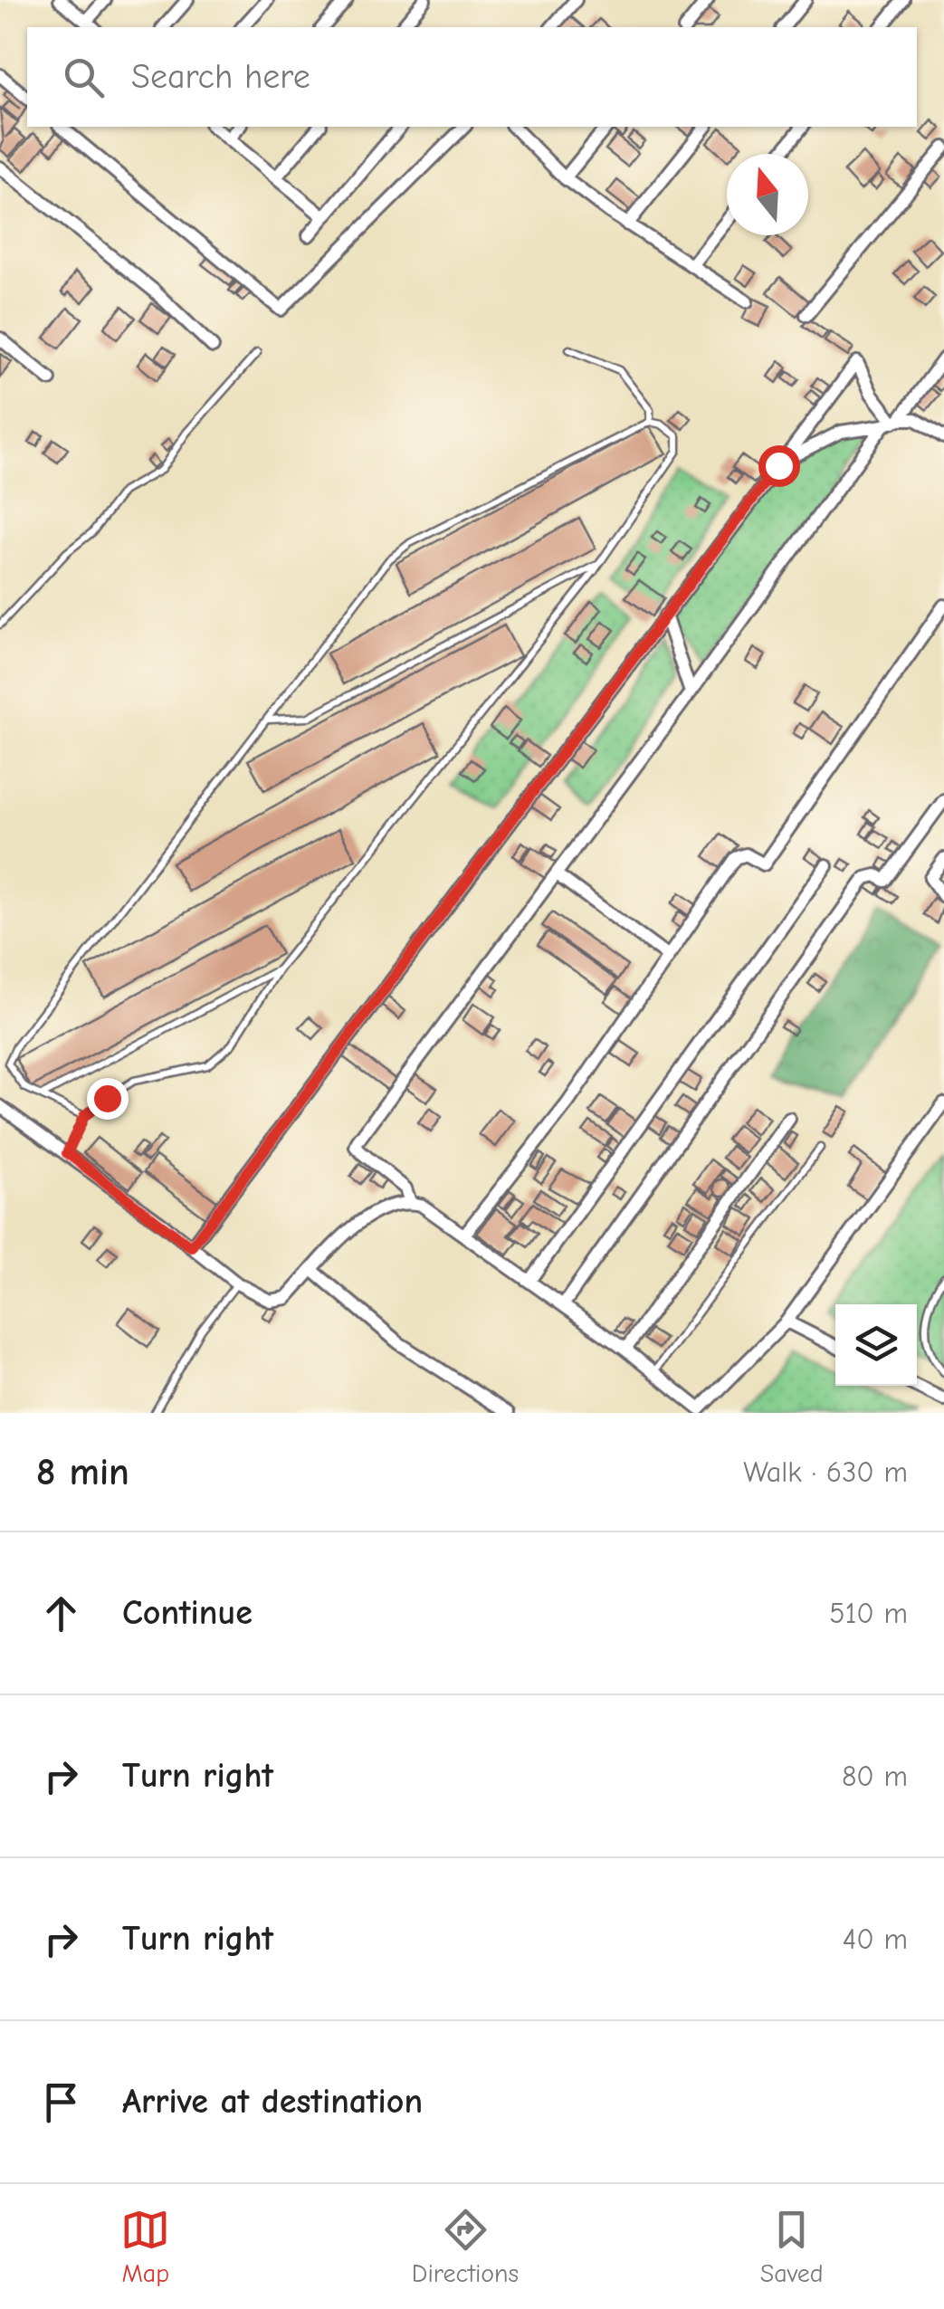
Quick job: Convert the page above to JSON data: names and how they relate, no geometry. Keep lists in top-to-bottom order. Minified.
{"north":"top","page":{"search":"Search here","heading":["8 min","Walk · 630 m"],"list":[["Continue","510 m"],["Turn right","80 m"],["Turn right","40 m"],"Arrive at destination"],"nav":["Map","Directions","Saved"]}}
